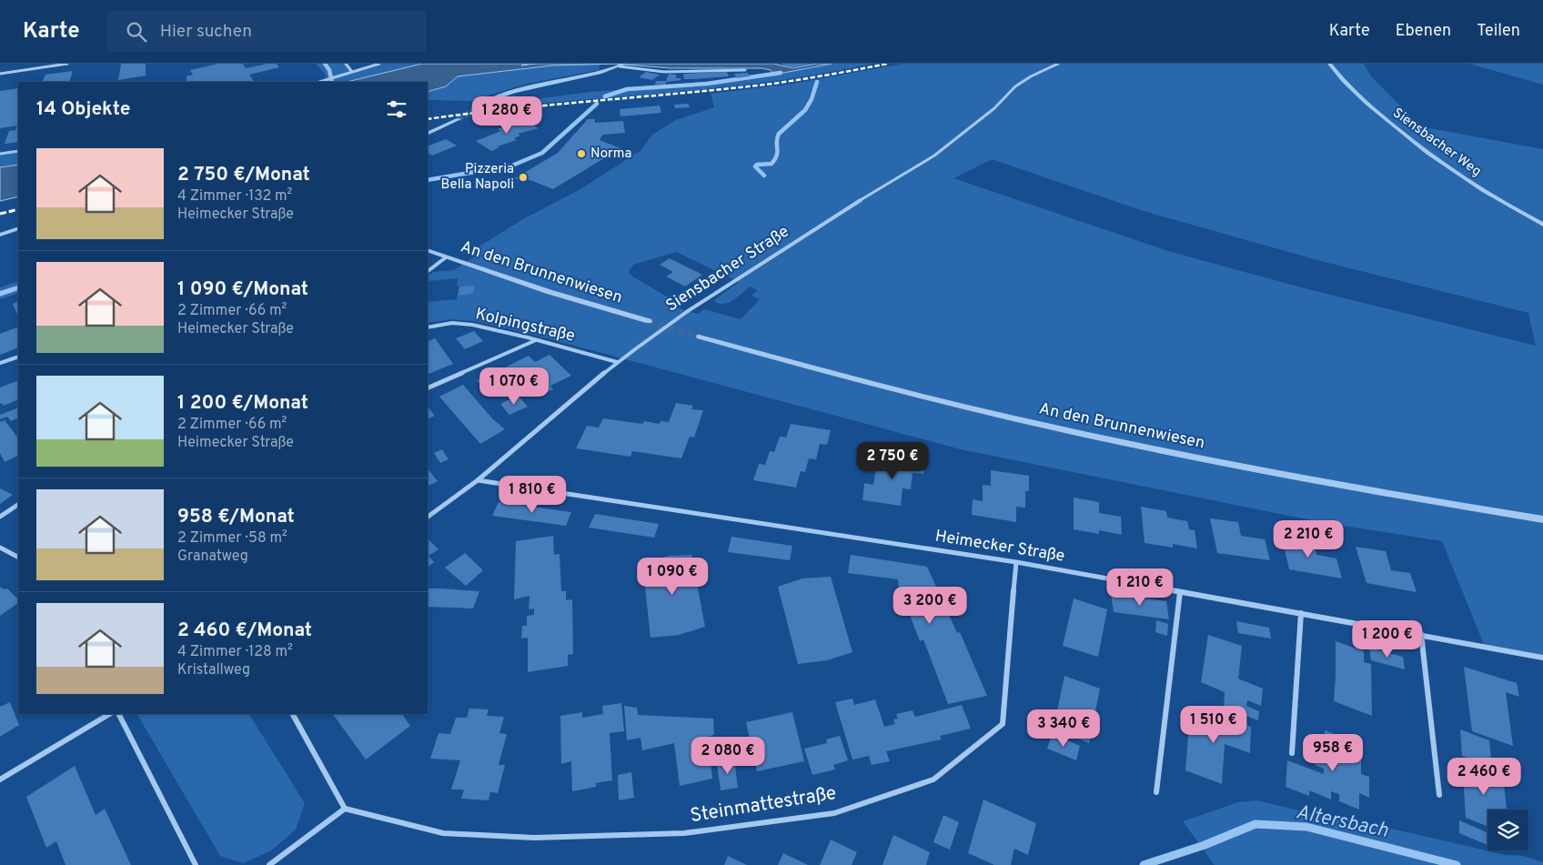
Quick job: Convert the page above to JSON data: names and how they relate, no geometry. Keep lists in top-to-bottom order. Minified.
{"streets":{"street":["Siensbacher Weg","Siensbacher Straße","An den Brunnenwiesen","Kolpingstraße","Heimecker Straße","Steinmattestraße"]},"crossings":[["Siensbacher Straße","Kolpingstraße"],["Siensbacher Straße","Heimecker Straße"],["Heimecker Straße","Steinmattestraße"]],"water":["Altersbach"],"places":["Norma","Pizzeria Bella Napoli"],"page":{"header":"Karte","search":"Hier suchen","nav":["Karte","Ebenen","Teilen"],"heading":"14 Objekte","price":["1 280 €","1 070 €","2 750 €","1 810 €","2 210 €","1 090 €","1 210 €","3 200 €","1 200 €","1 510 €","3 340 €","958 €","2 080 €","2 460 €"],"list":[{"name":"2 750 €/Monat","note":"4 Zimmer · 132 m² · Heimecker Straße"},{"name":"1 090 €/Monat","note":"2 Zimmer · 66 m² · Heimecker Straße"},{"name":"1 200 €/Monat","note":"2 Zimmer · 66 m² · Heimecker Straße"},{"name":"958 €/Monat","note":"2 Zimmer · 58 m² · Granatweg"},{"name":"2 460 €/Monat","note":"4 Zimmer · 128 m² · Kristallweg"}]}}
